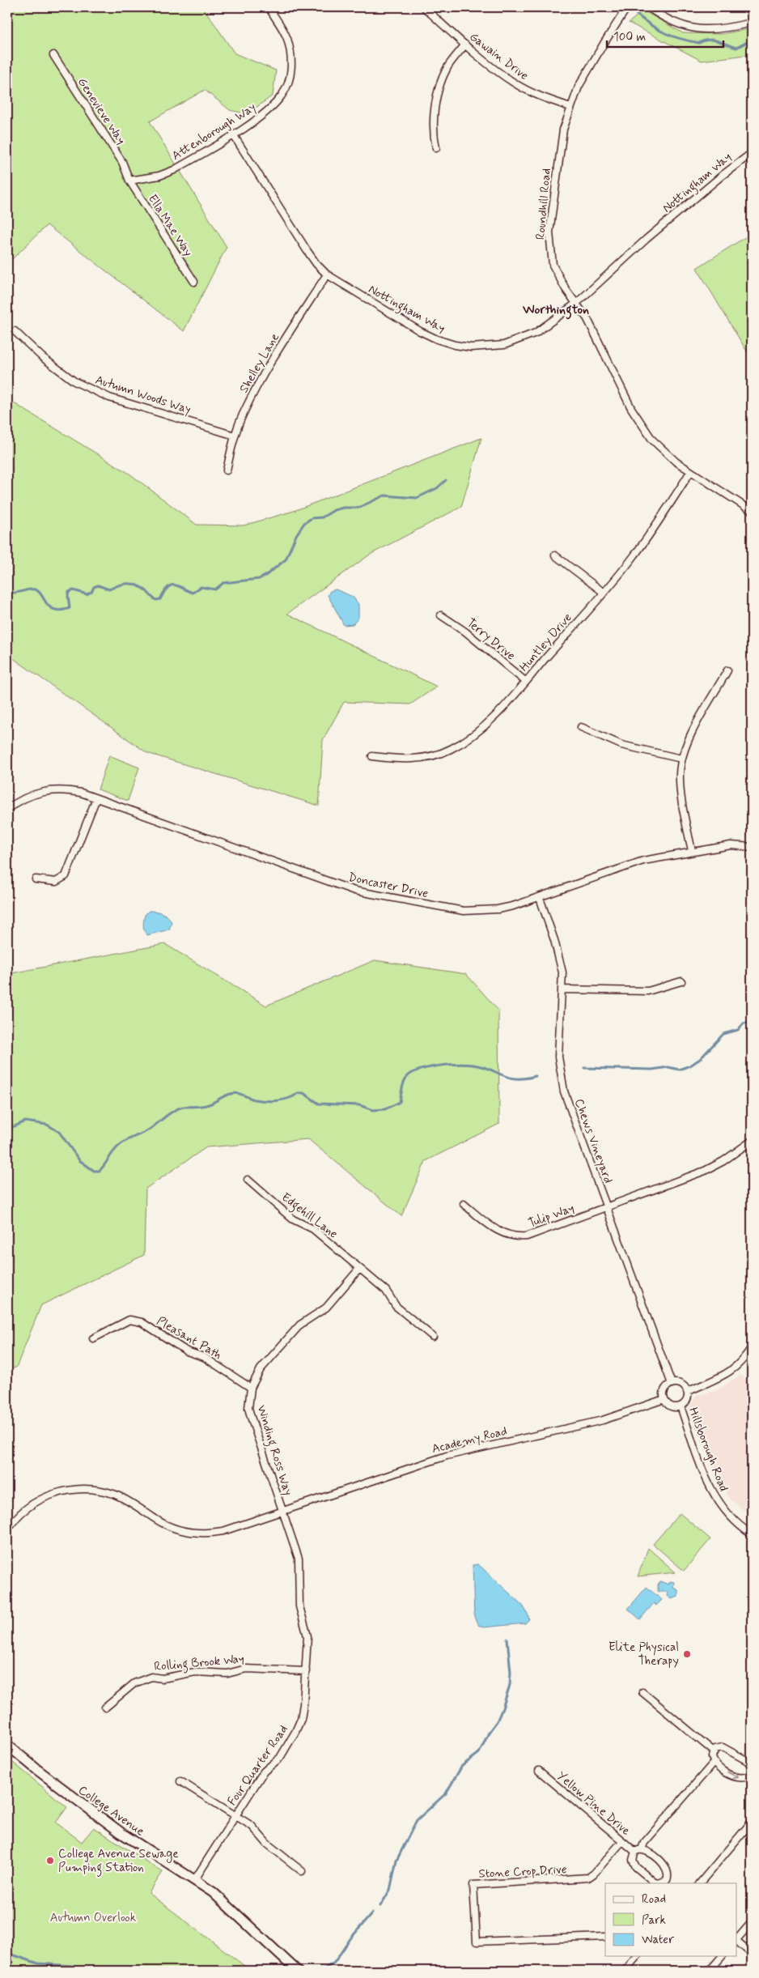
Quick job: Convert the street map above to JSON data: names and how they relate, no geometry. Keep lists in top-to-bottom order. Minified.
{"streets":{"street":["Gawain Drive","Genevieve Way","Attenborough Way","Nottingham Way","Roundhill Road","Ella Mae Way","Shelley Lane","Autumn Woods Way","Terry Drive","Huntley Drive","Doncaster Drive","Chews Vineyard","Edgehill Lane","Tulip Way","Pleasant Path","Academy Road","Hillsborough Road","Winding Ross Way","Rolling Brook Way","Four Quarter Road","Yellow Pine Drive","College Avenue","Stone Crop Drive"]},"crossings":[["Gawain Drive","Roundhill Road"],["Genevieve Way","Attenborough Way"],["Genevieve Way","Ella Mae Way"],["Attenborough Way","Nottingham Way"],["Attenborough Way","Ella Mae Way"],["Nottingham Way","Roundhill Road"],["Nottingham Way","Shelley Lane"],["Roundhill Road","Huntley Drive"],["Shelley Lane","Autumn Woods Way"],["Terry Drive","Huntley Drive"],["Doncaster Drive","Chews Vineyard"],["Chews Vineyard","Tulip Way"],["Chews Vineyard","Academy Road"],["Chews Vineyard","Hillsborough Road"],["Edgehill Lane","Winding Ross Way"],["Pleasant Path","Winding Ross Way"],["Academy Road","Hillsborough Road"],["Academy Road","Winding Ross Way"],["Academy Road","Four Quarter Road"],["Winding Ross Way","Four Quarter Road"],["Rolling Brook Way","Four Quarter Road"],["Four Quarter Road","College Avenue"],["Yellow Pine Drive","Stone Crop Drive"]],"districts":["Worthington"],"parks":["Autumn Overlook"],"places":["Elite Physical Therapy","College Avenue Sewage Pumping Station"],"legend":["Road","Park","Water"],"scale_bar":"100 m"}
